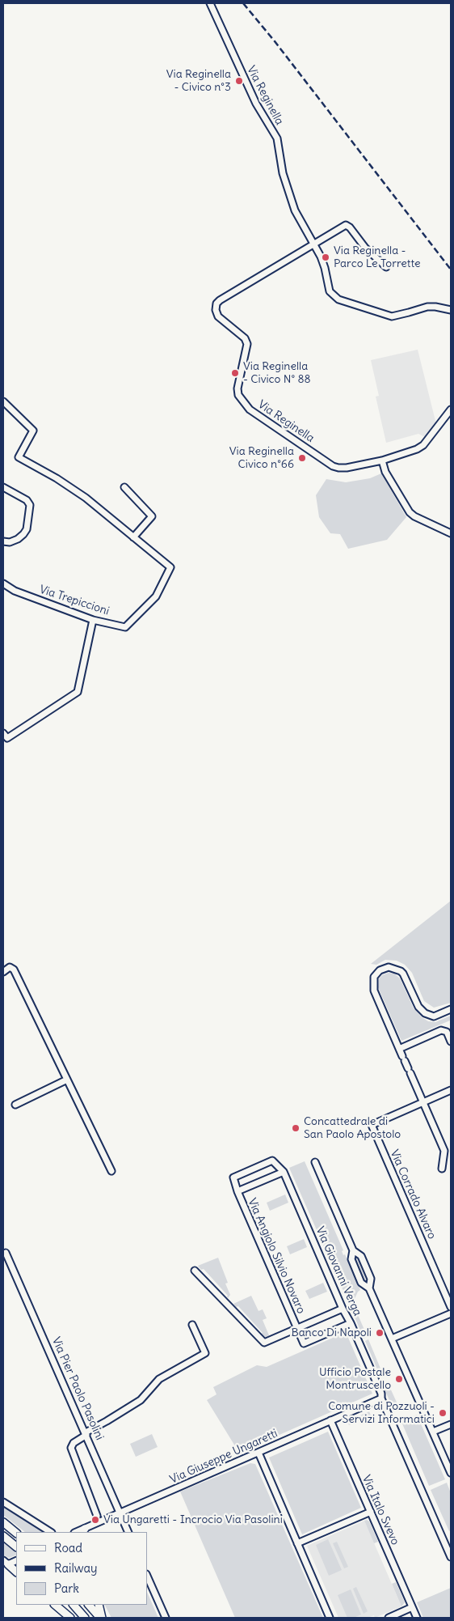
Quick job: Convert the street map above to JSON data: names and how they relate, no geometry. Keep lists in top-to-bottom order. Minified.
{"streets":{"street":["Via Reginella","Via Trepiccioni","Via Corrado Alvaro","Via Angiolo Silvio Novaro","Via Giovanni Verga","Via Pier Paolo Pasolini","Via Giuseppe Ungaretti","Via Italo Svevo"]},"crossings":[["Via Angiolo Silvio Novaro","Via Giovanni Verga"],["Via Giovanni Verga","Via Giuseppe Ungaretti"],["Via Pier Paolo Pasolini","Via Giuseppe Ungaretti"],["Via Giuseppe Ungaretti","Via Italo Svevo"]],"places":["Via Reginella - Civico n°3","Via Reginella - Parco Le Torrette","Via Reginella - Civico N° 88","Via Reginella Civico n°66","Concattedrale di San Paolo Apostolo","Banco Di Napoli","Ufficio Postale Montruscello","Comune di Pozzuoli - Servizi Informatici","Via Ungaretti - Incrocio Via Pasolini"],"legend":["Road","Railway","Park"]}
